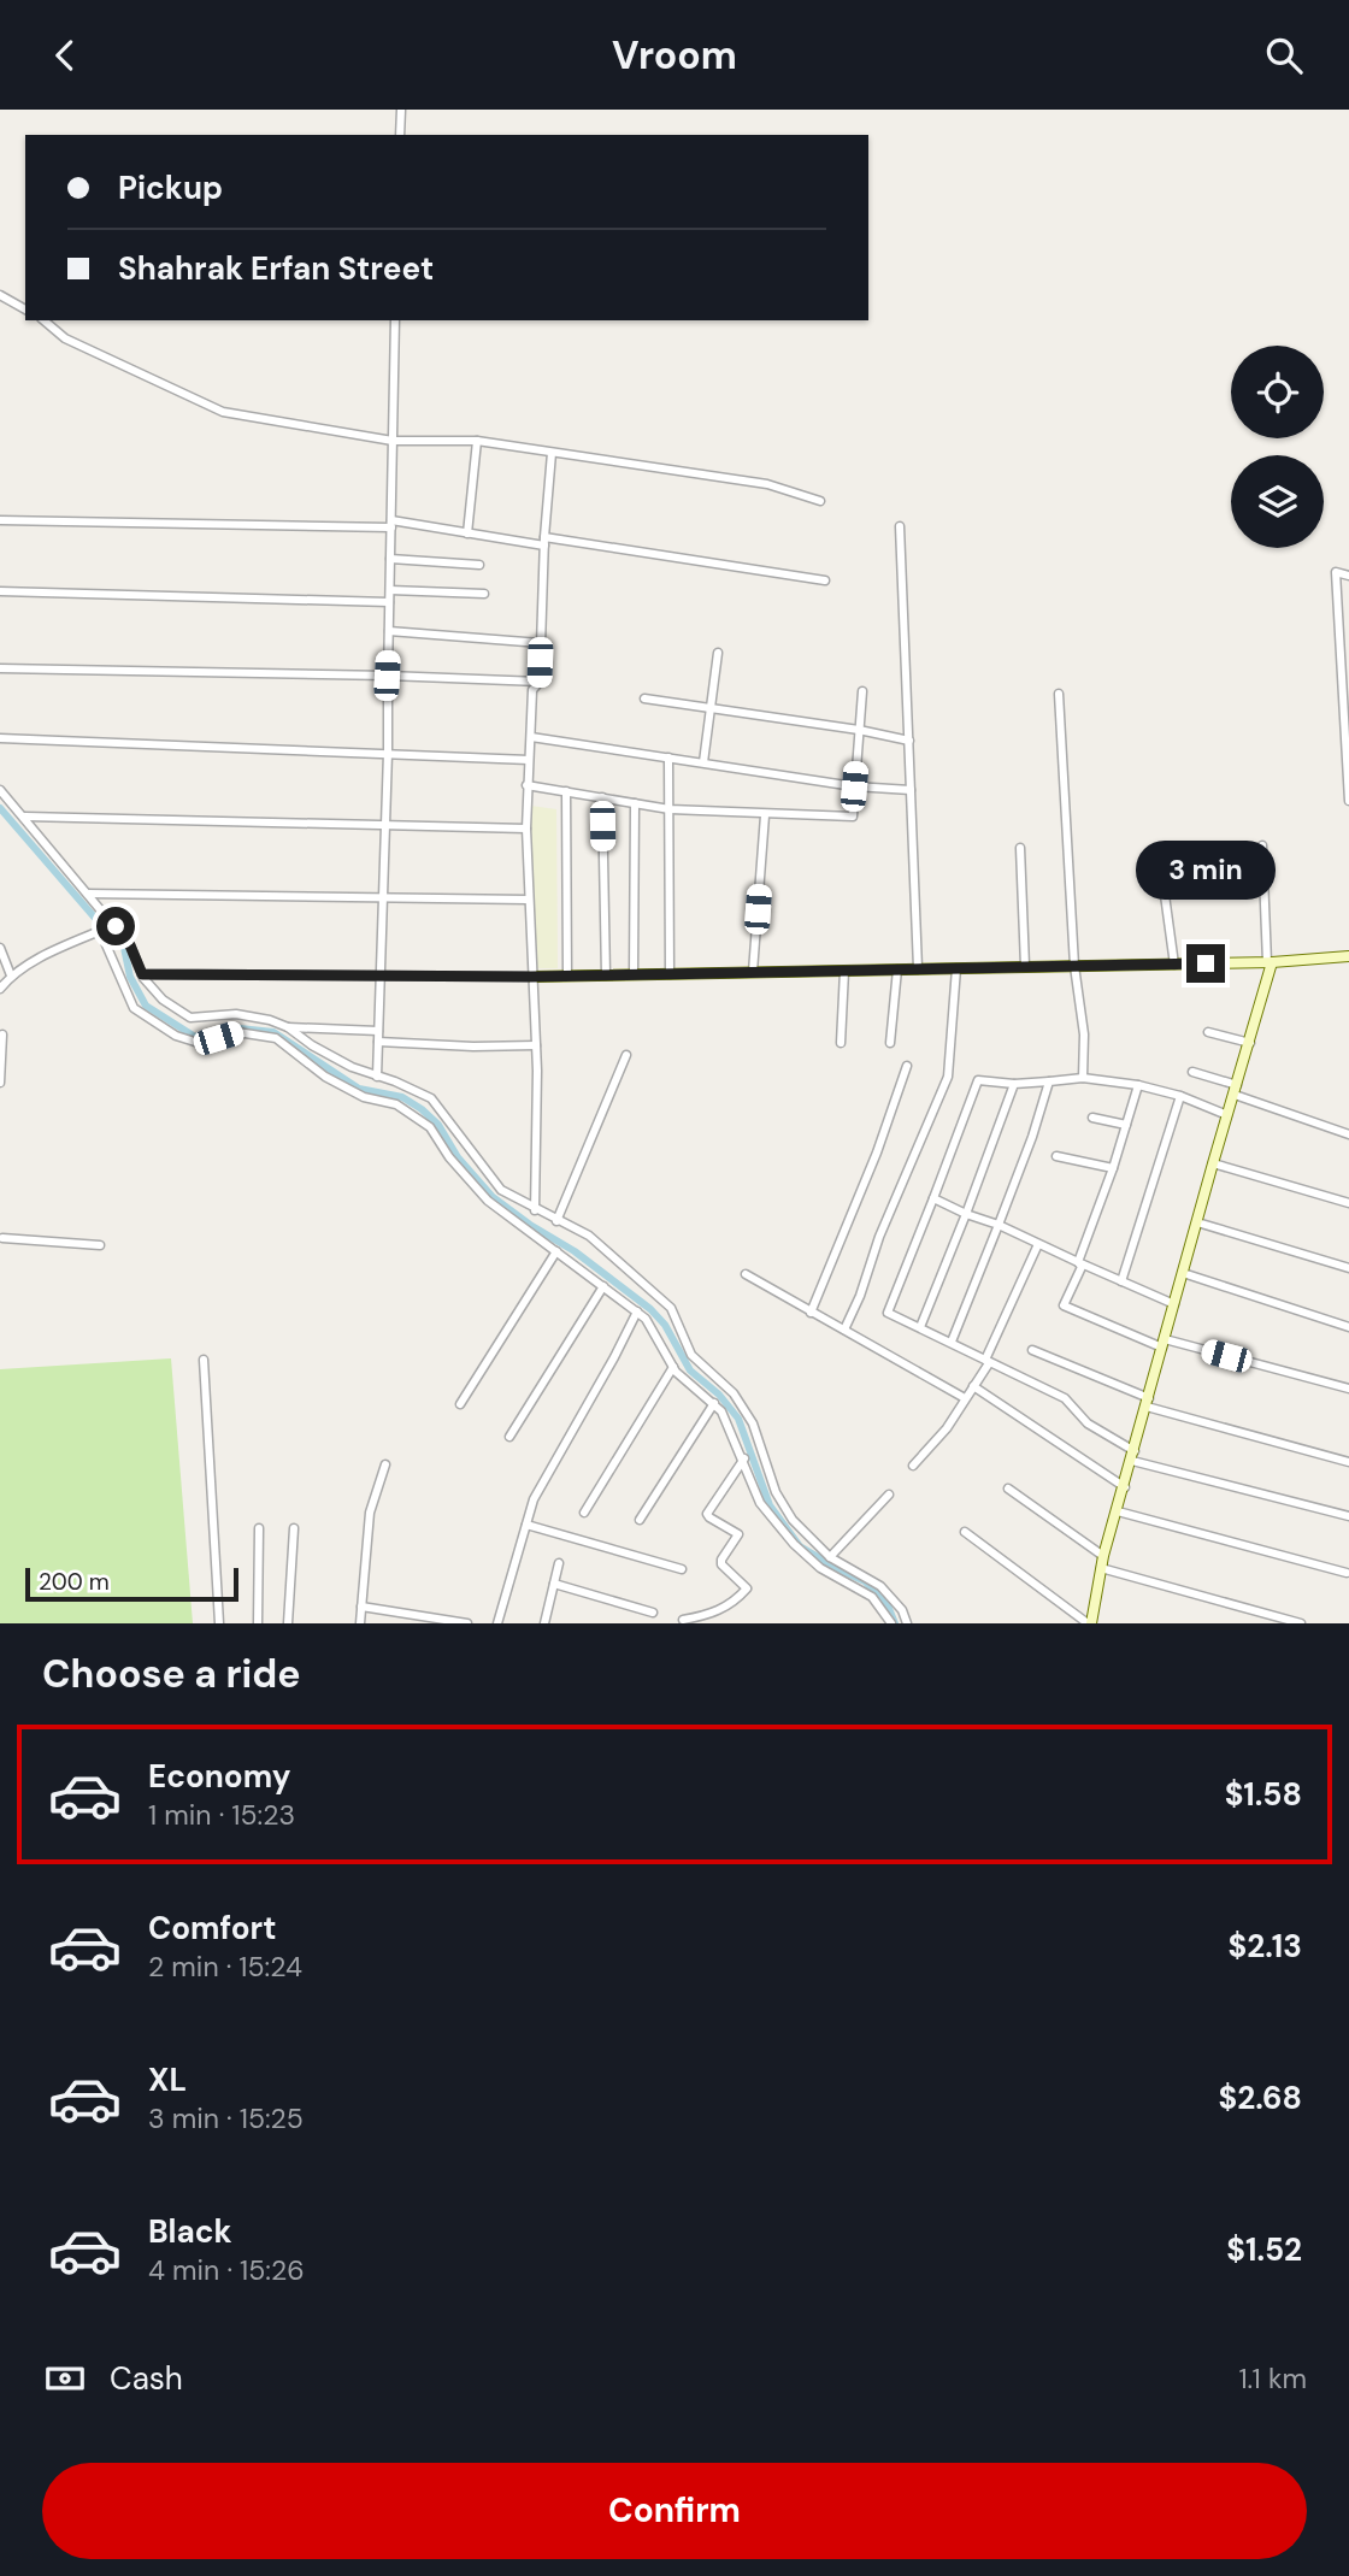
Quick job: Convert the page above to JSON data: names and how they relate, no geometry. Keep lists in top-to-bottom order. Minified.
{"scale_bar":"200 m","page":{"header":"Vroom","banner":["Pickup","Shahrak Erfan Street"],"bubble":"3 min","scale":"200 m","heading":"Choose a ride","list":[{"name":"Economy","note":"1 min · 15:23","value":"$1.58"},{"name":"Comfort","note":"2 min · 15:24","value":"$2.13"},{"name":"XL","note":"3 min · 15:25","value":"$2.68"},{"name":"Black","note":"4 min · 15:26","value":"$1.52"}],"pay":["Cash","1.1 km"],"buttons":"Confirm"}}
